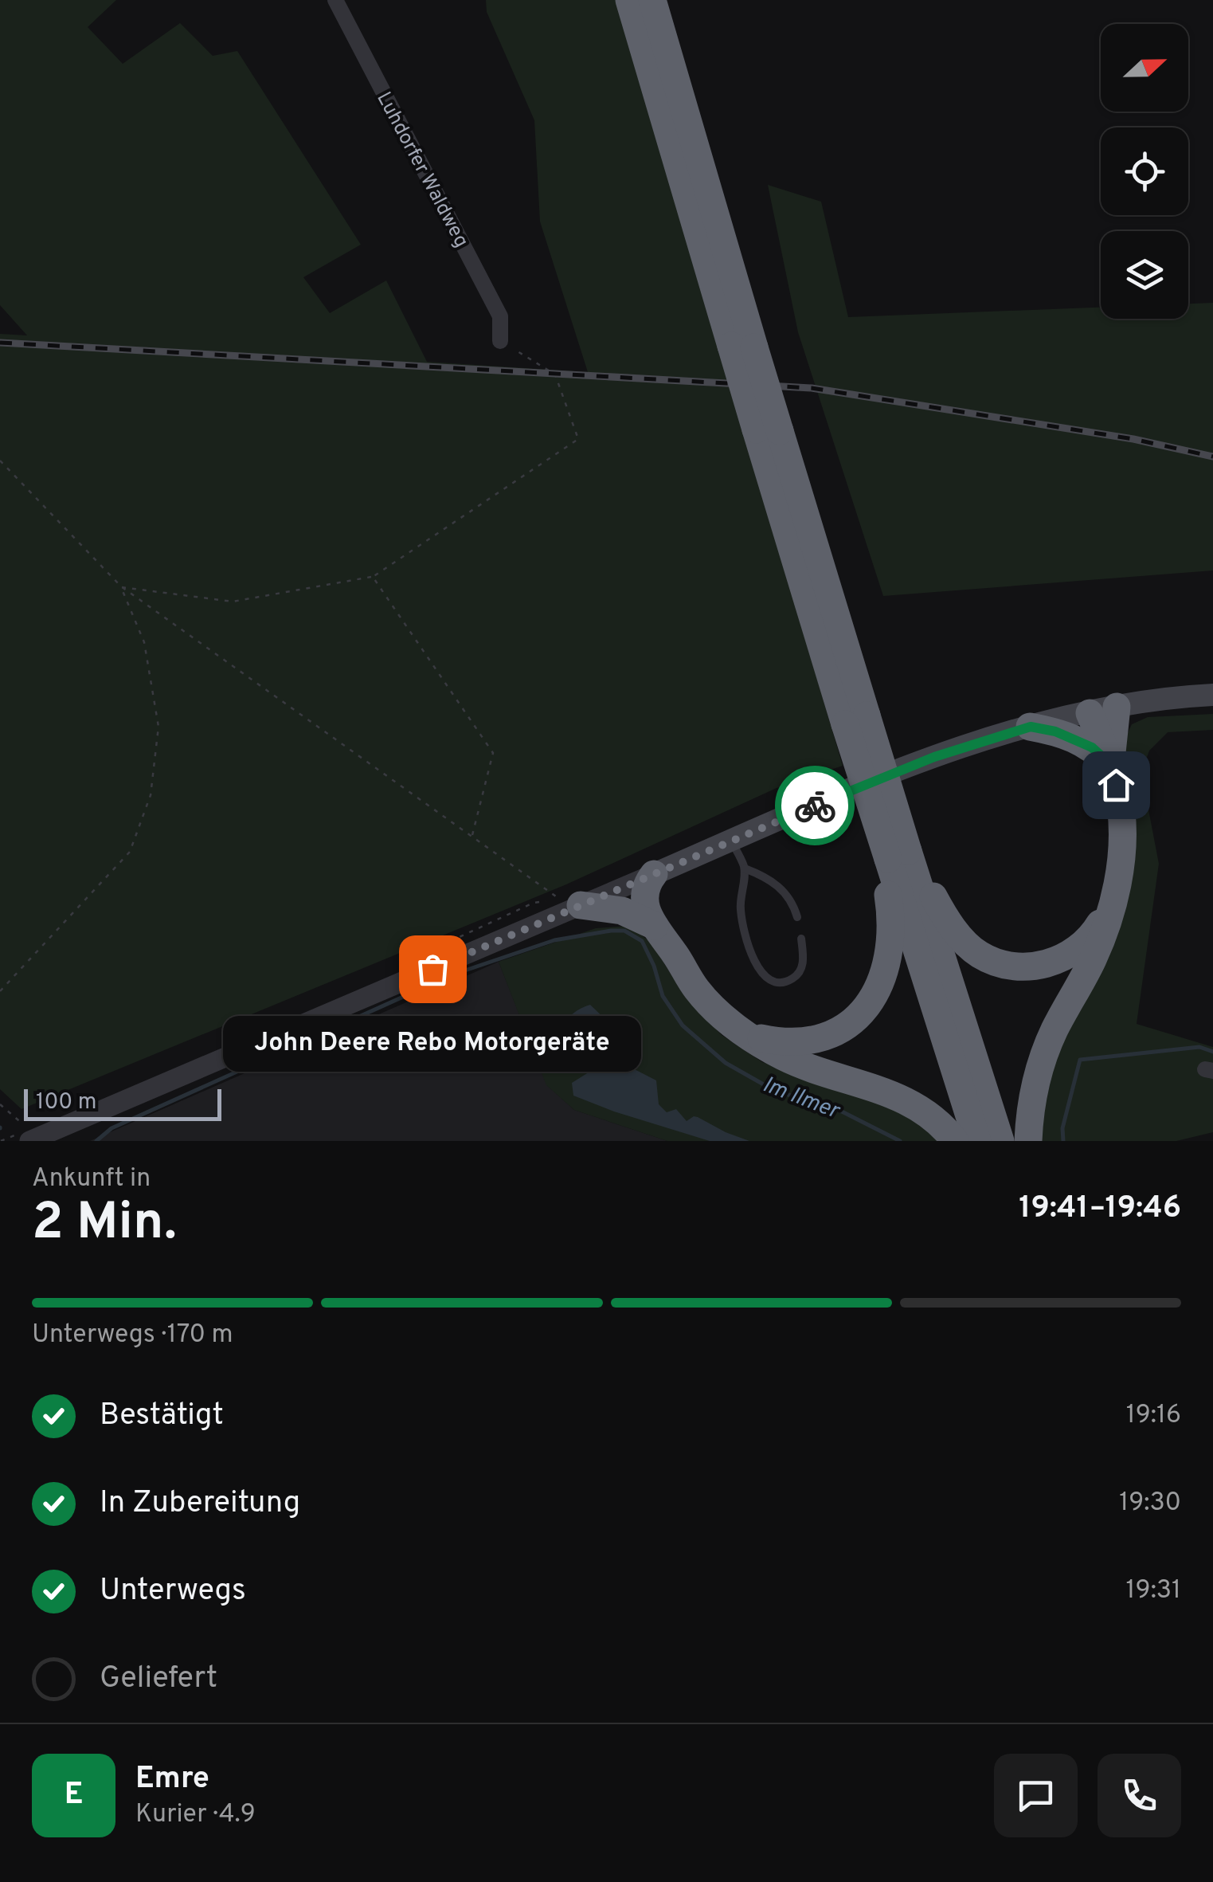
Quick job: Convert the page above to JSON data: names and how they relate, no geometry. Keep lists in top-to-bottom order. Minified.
{"streets":{"street":["Luhdorfer Waldweg"]},"water":["Im Ilmer"],"places":["John Deere Rebo Motorgeräte"],"scale_bar":"100 m","north":"right","page":{"bubble":"John Deere Rebo Motorgeräte","scale":"100 m","heading":["2 Min.","Ankunft in","19:41–19:46"],"panel":["Emre","Kurier · 4.9"],"bar":"Unterwegs · 170 m","list":[["Bestätigt","19:16"],["In Zubereitung","19:30"],["Unterwegs","19:31"],"Geliefert"],"round":"E"}}
